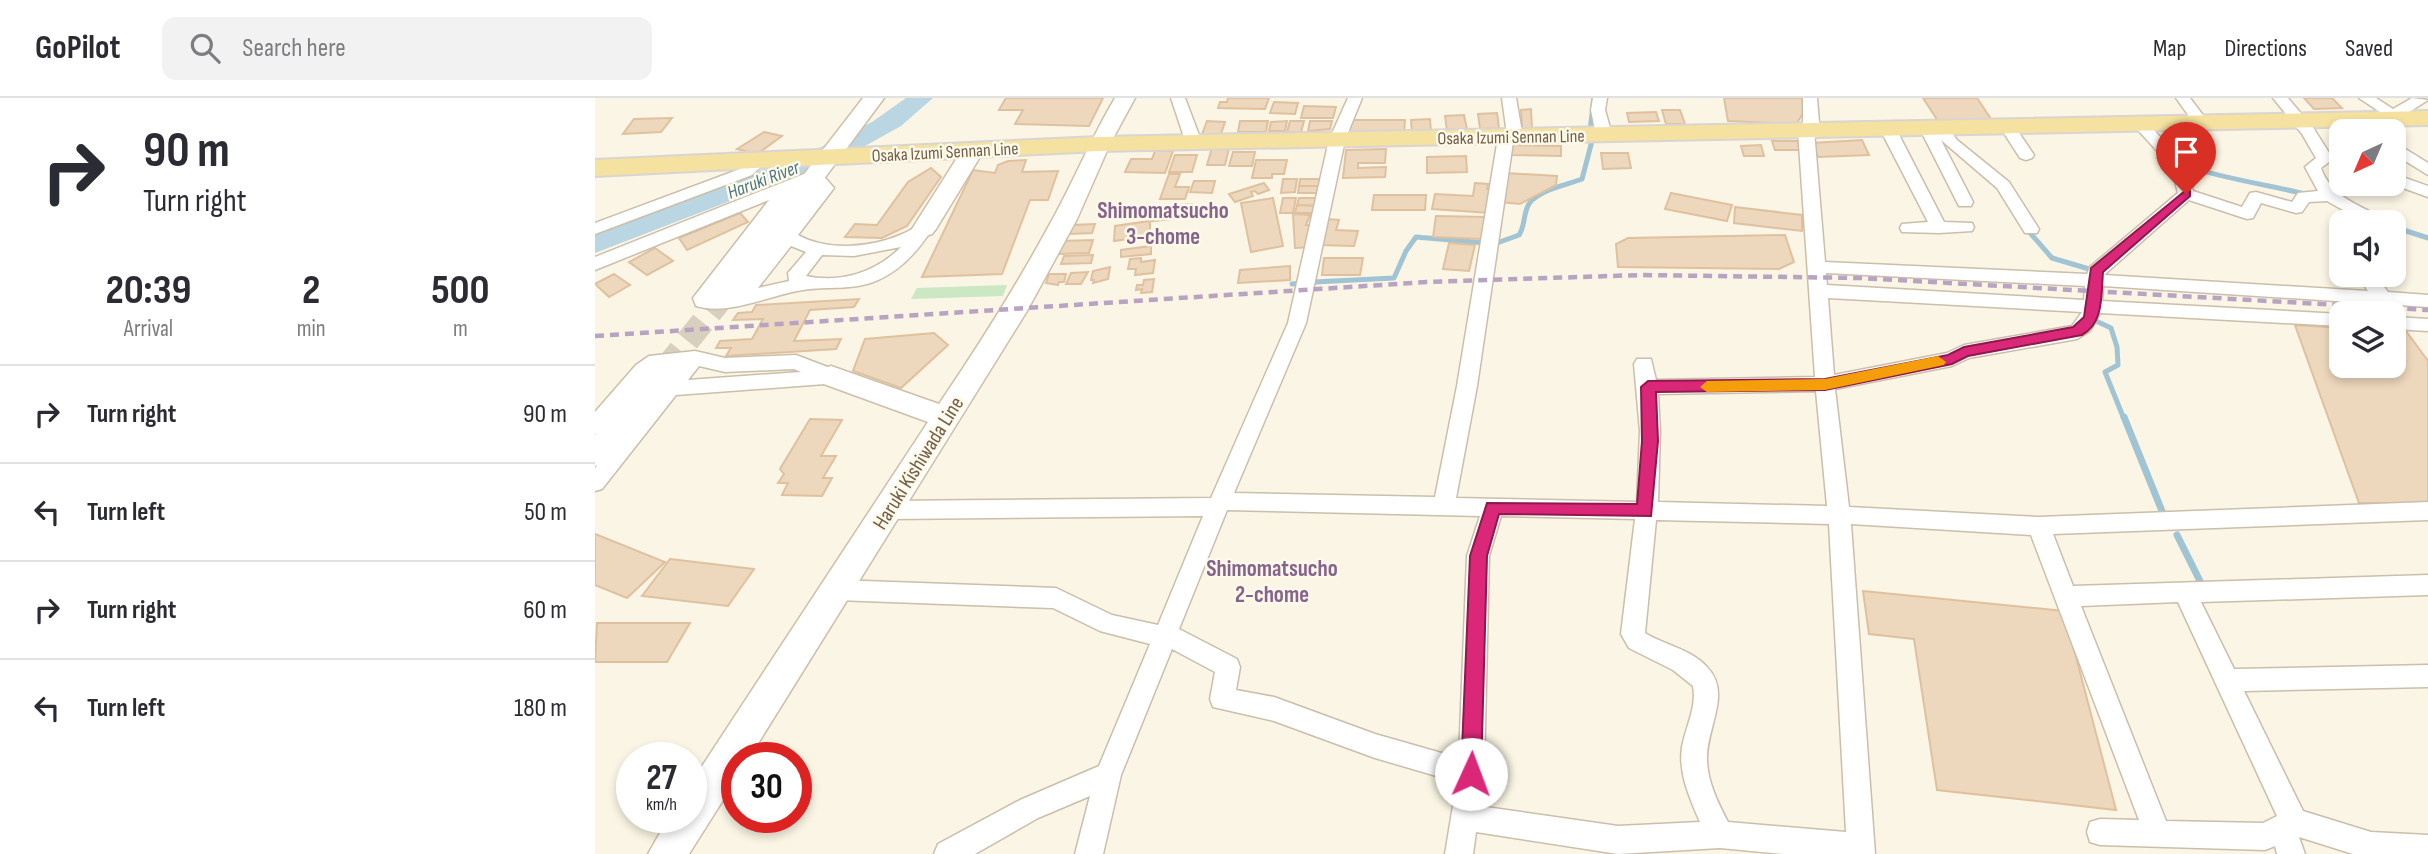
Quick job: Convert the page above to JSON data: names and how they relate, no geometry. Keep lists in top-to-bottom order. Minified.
{"streets":{"main road":["Osaka Izumi Sennan Line","Haruki Kishiwada Line"]},"crossings":[["Osaka Izumi Sennan Line","Haruki Kishiwada Line"]],"districts":["Shimomatsucho 3-chome","Shimomatsucho 2-chome"],"water":["Haruki River"],"north":"bottom left","page":{"header":"GoPilot","search":"Search here","nav":["Map","Directions","Saved"],"turn":["90 m","Turn right"],"eta":["20:39","Arrival","2","min","500","m"],"list":[{"name":"Turn right","value":"90 m"},{"name":"Turn left","value":"50 m"},{"name":"Turn right","value":"60 m"},{"name":"Turn left","value":"180 m"}],"speed":"27 km/h","limit":"30"}}
